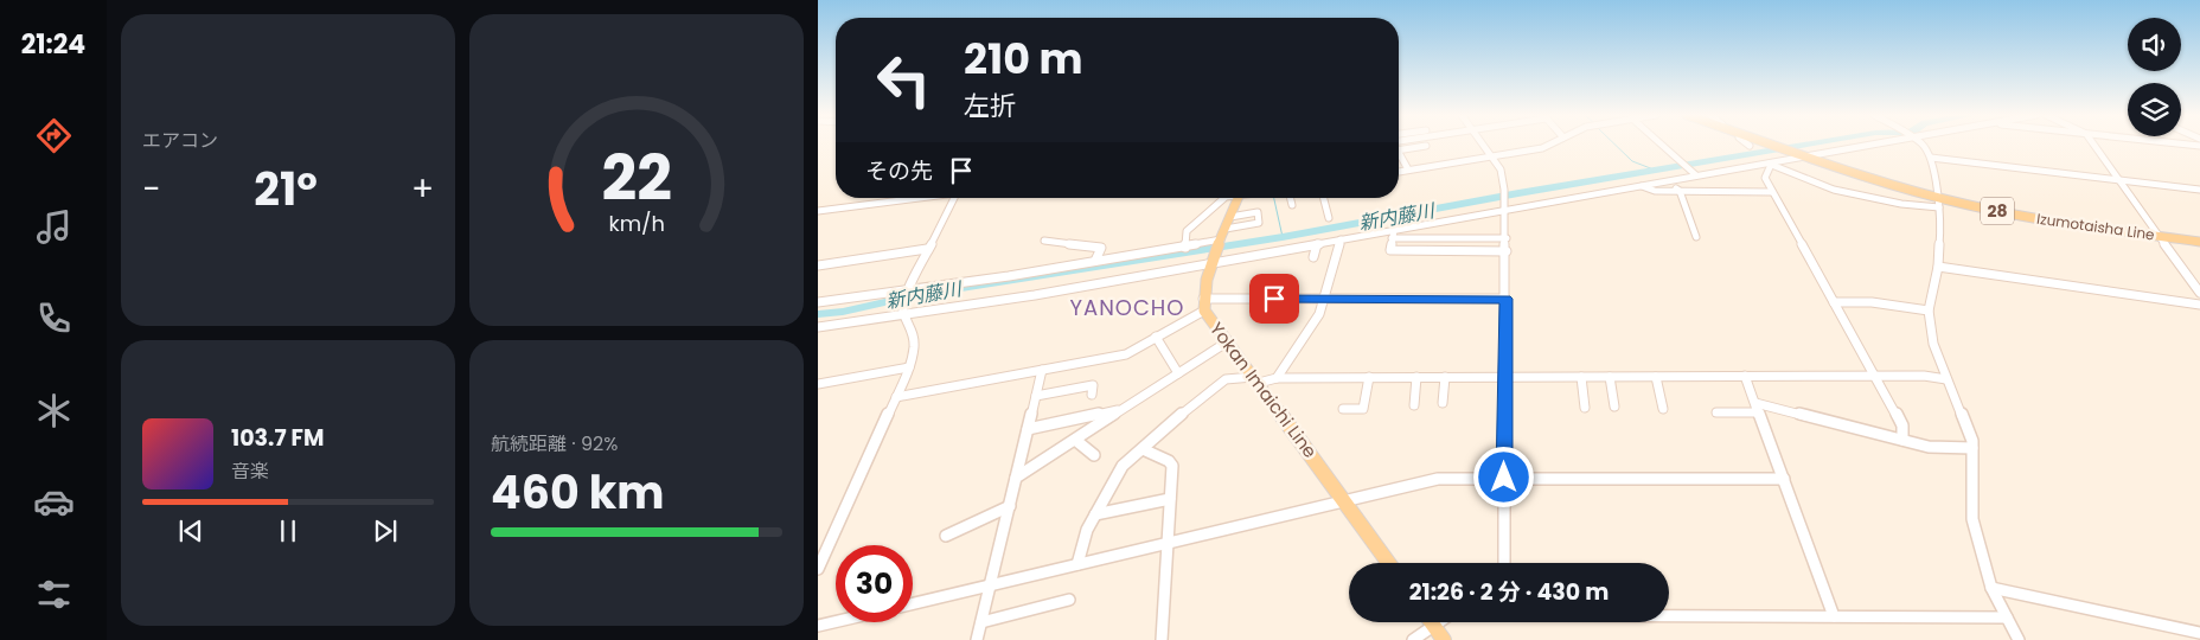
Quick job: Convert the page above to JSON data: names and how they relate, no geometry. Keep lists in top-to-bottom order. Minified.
{"streets":{"main road":["28","Izumotaisha Line","Yokan Imaichi Line"]},"districts":["YANOCHO"],"water":["新内藤川"],"page":{"tabs":"21:24","tile":["エアコン",["航続距離 · 92%","460 km"]],"turn":["210 m","左折"],"then":"その先","heat":["−","21°","+"],"song":["103.7 FM","音楽"],"limit":"30","trip":"21:26 · 2 分 · 430 m","gauge":["22","km/h"]}}
